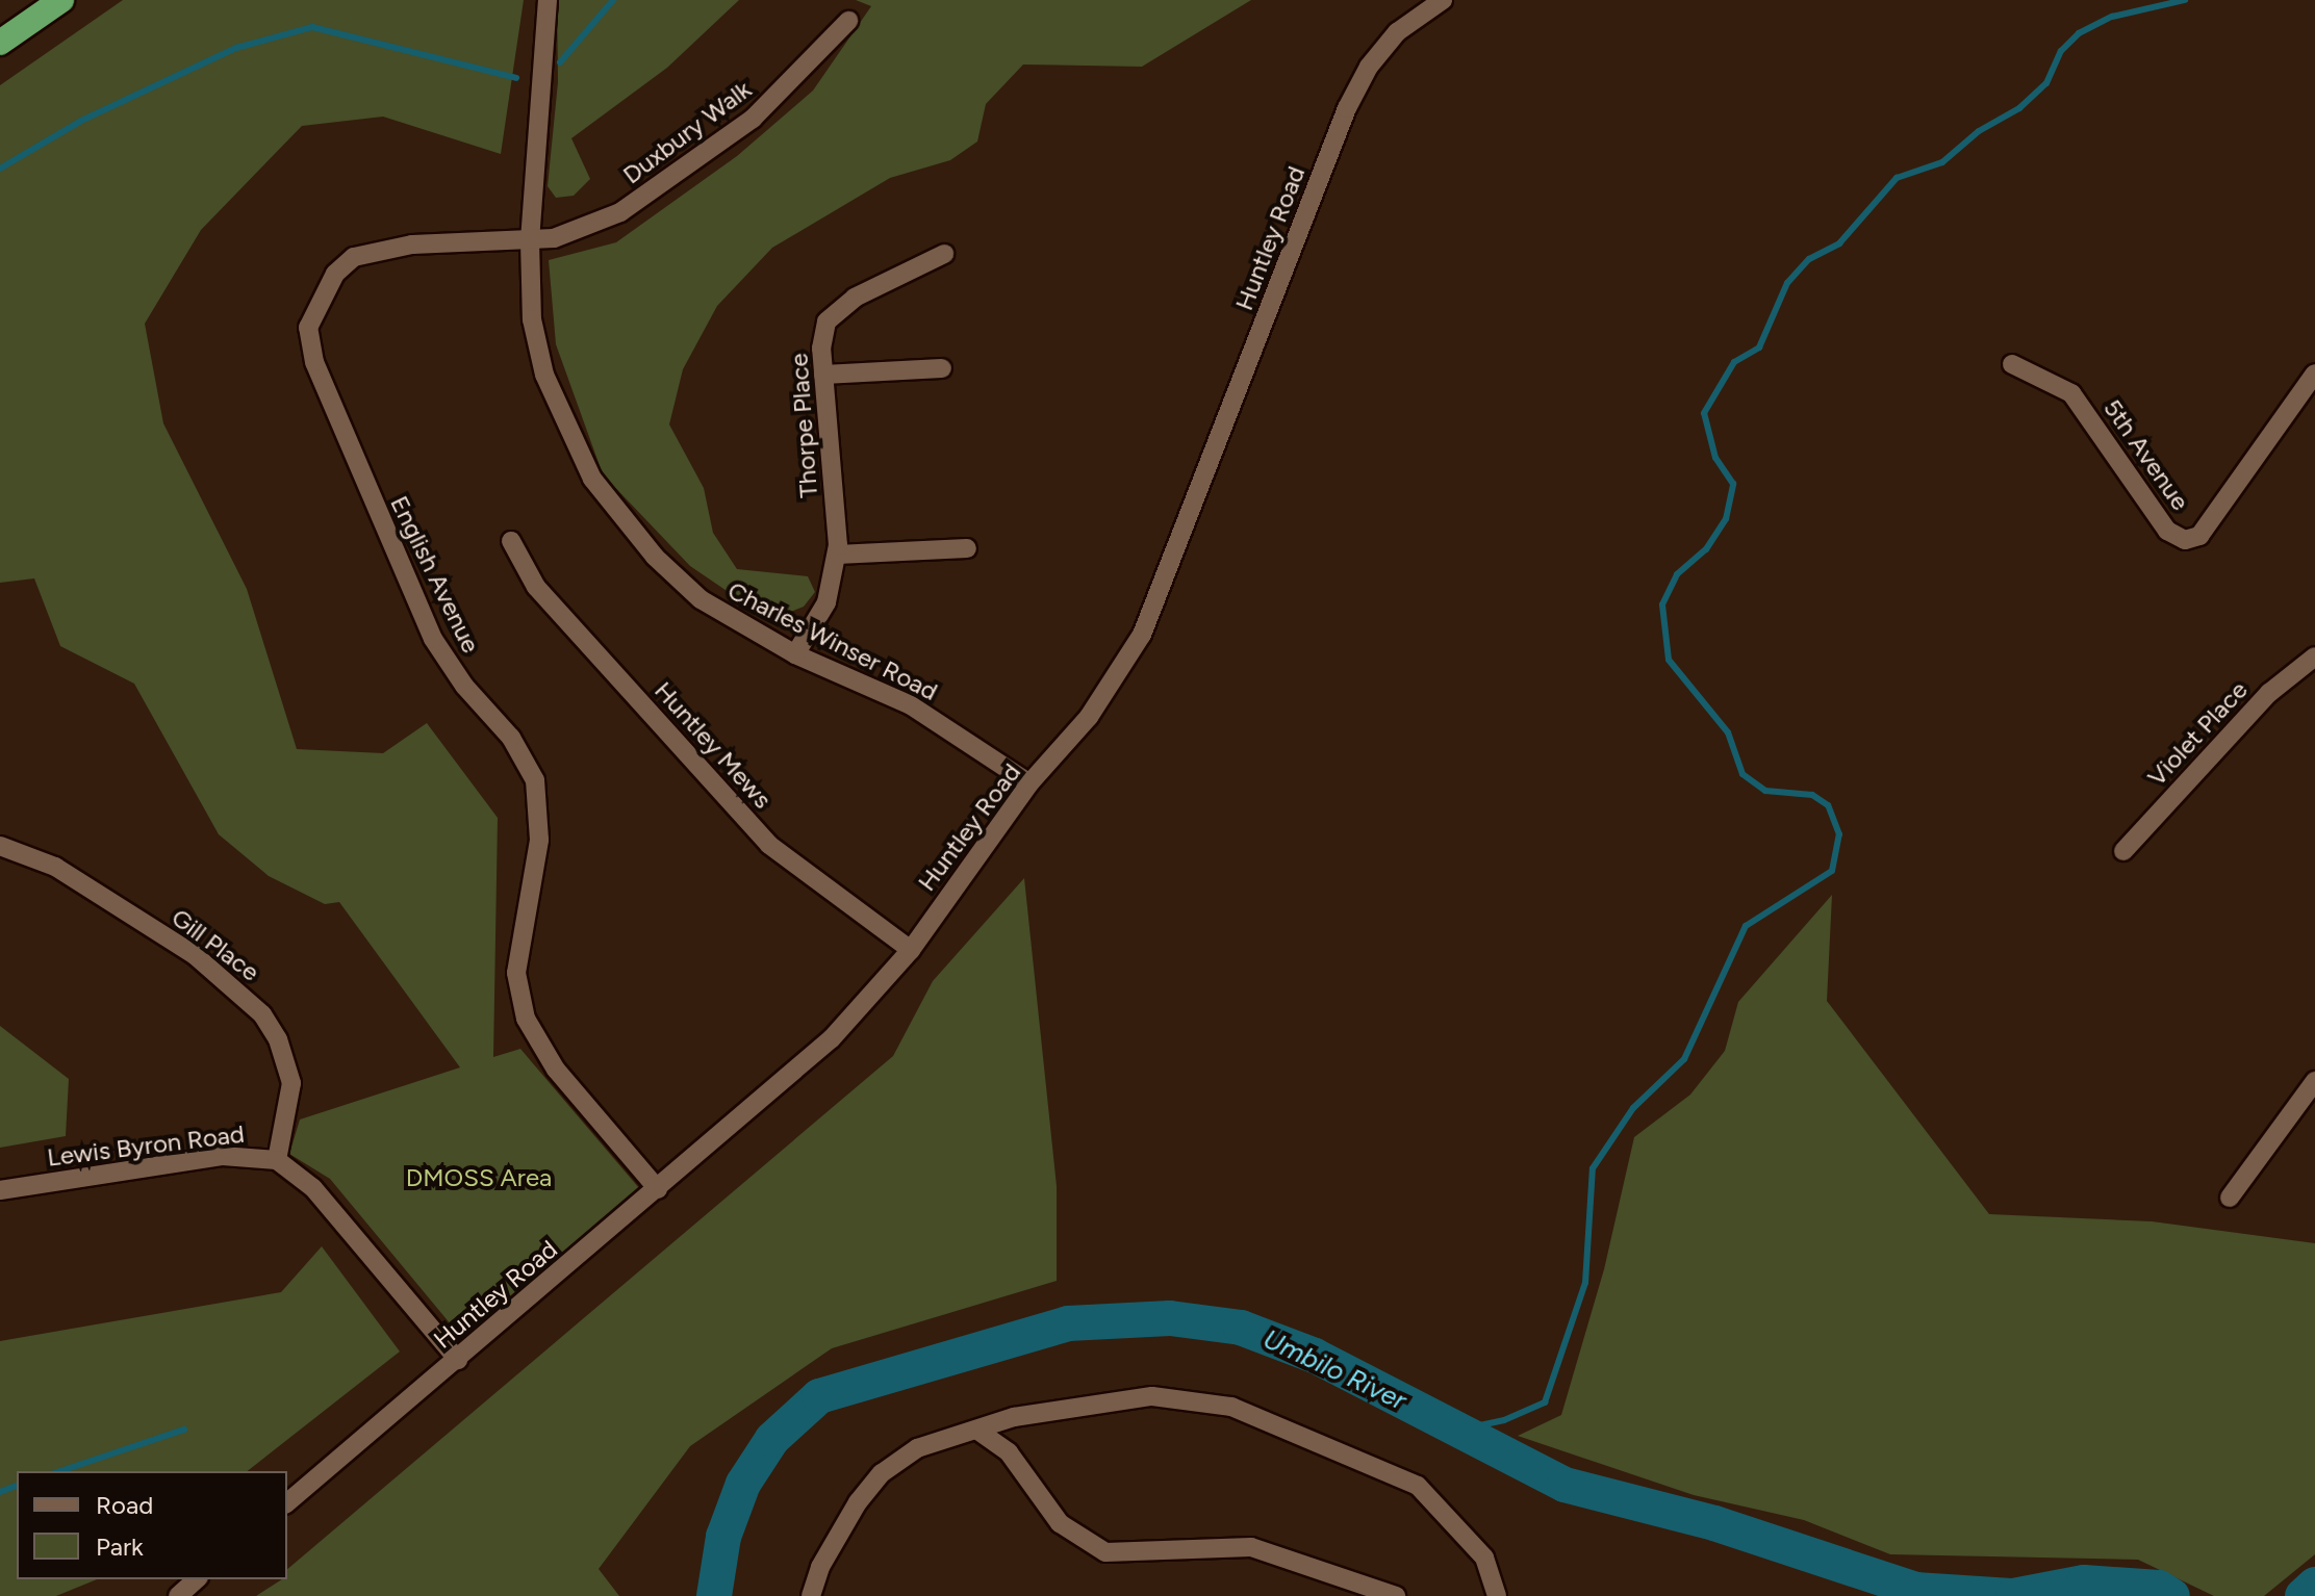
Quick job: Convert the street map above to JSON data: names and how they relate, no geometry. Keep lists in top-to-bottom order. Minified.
{"streets":{"street":["Duxbury Walk","Huntley Road","Thorpe Place","5th Avenue","English Avenue","Charles Winser Road","Violet Place","Huntley Mews","Gill Place","Lewis Byron Road"]},"crossings":[["Duxbury Walk","English Avenue"],["Duxbury Walk","Charles Winser Road"],["Huntley Road","English Avenue"],["Huntley Road","Charles Winser Road"],["Huntley Road","Huntley Mews"],["Huntley Road","Lewis Byron Road"],["Thorpe Place","Charles Winser Road"],["English Avenue","Charles Winser Road"],["Gill Place","Lewis Byron Road"]],"water":["Umbilo River"],"parks":["DMOSS Area"],"legend":["Road","Park"]}
